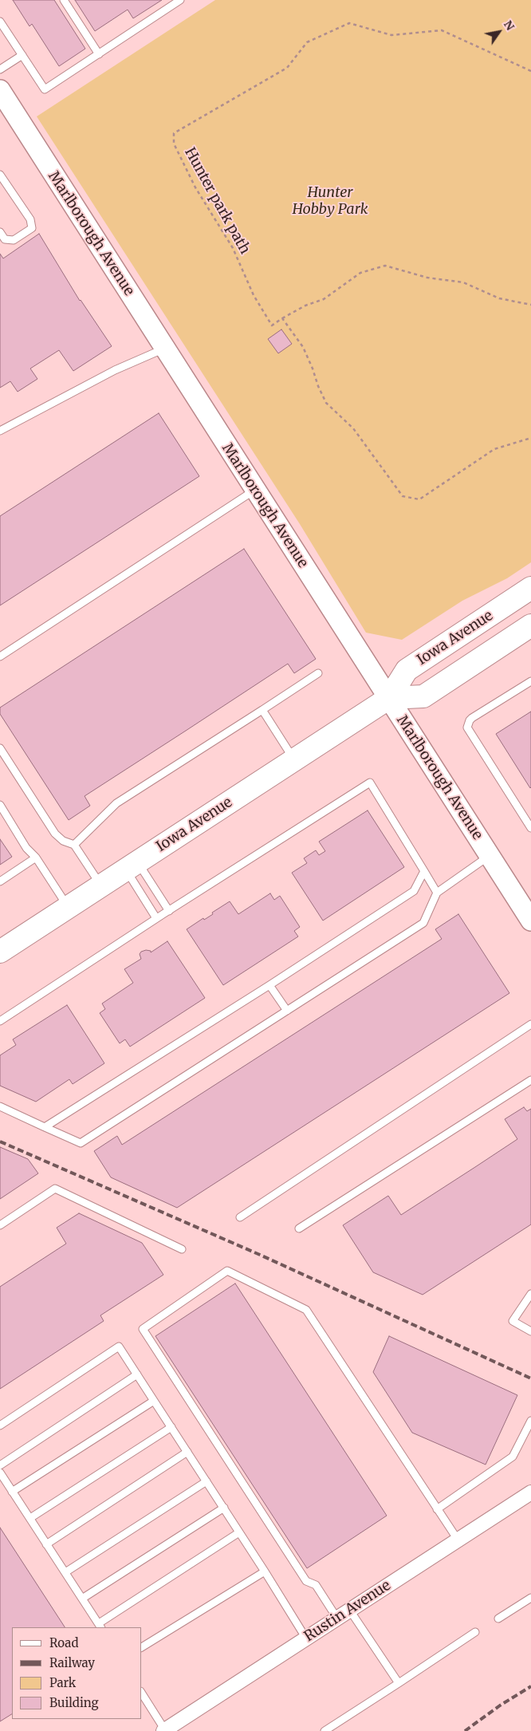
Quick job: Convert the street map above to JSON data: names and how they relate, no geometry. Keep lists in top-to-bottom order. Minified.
{"streets":{"main road":["Iowa Avenue"],"street":["Marlborough Avenue","Rustin Avenue"],"path":["Hunter park path"]},"crossings":[["Marlborough Avenue","Iowa Avenue"]],"parks":["Hunter Hobby Park"],"legend":["Road","Railway","Park","Building"],"north":"top right"}
